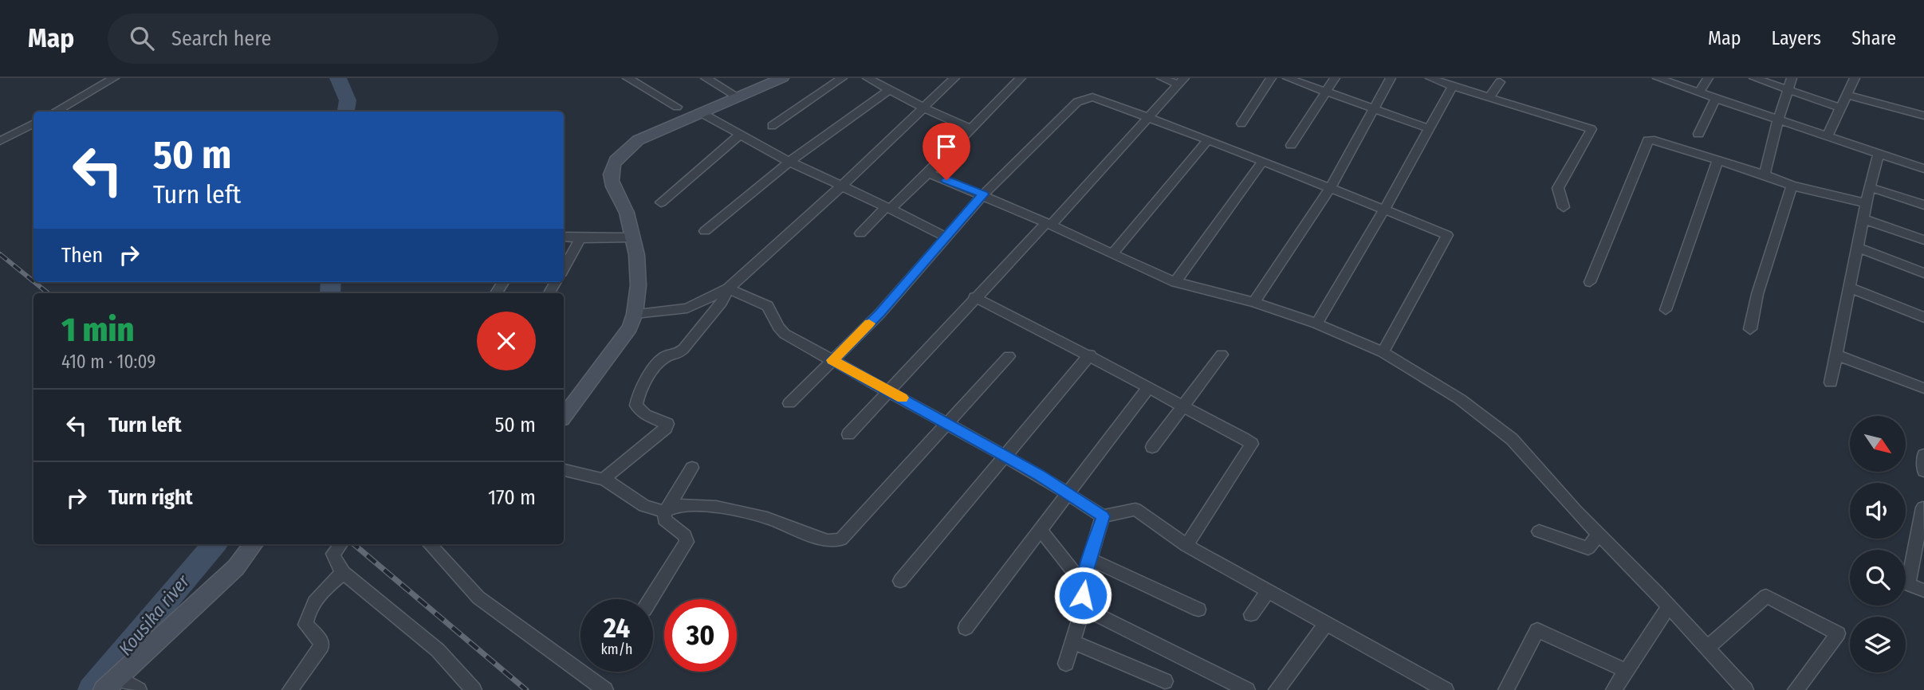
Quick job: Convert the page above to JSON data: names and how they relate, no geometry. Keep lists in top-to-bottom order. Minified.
{"water":["Kousika river"],"north":"bottom right","page":{"header":"Map","search":"Search here","nav":["Map","Layers","Share"],"turn":["50 m","Turn left"],"then":"Then","heading":["1 min","410 m · 10:09"],"list":[{"name":"Turn left","value":"50 m"},{"name":"Turn right","value":"170 m"}],"speed":"24 km/h","limit":"30"}}
